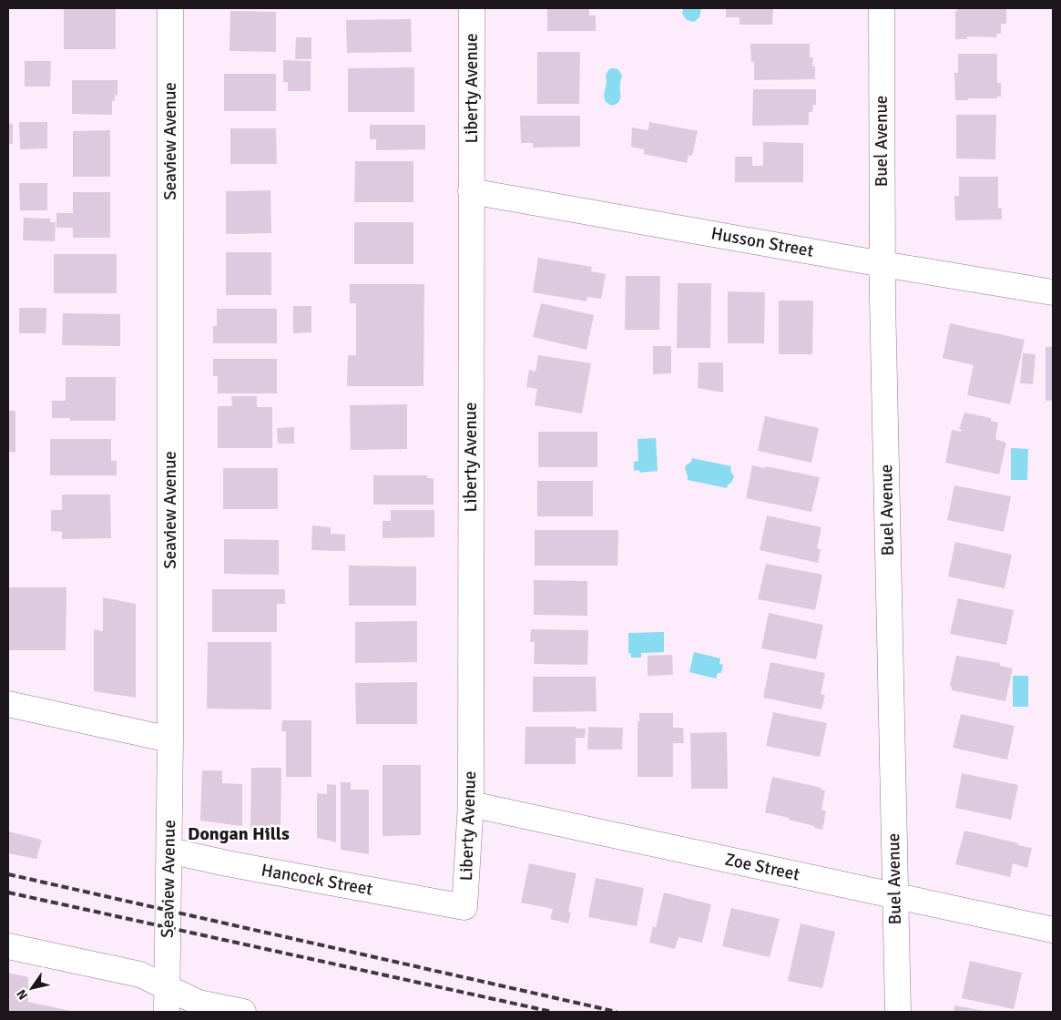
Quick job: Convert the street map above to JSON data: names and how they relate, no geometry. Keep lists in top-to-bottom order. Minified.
{"streets":{"street":["Liberty Avenue","Seaview Avenue","Buel Avenue","Husson Street","Zoe Street","Hancock Street"]},"crossings":[["Liberty Avenue","Husson Street"],["Liberty Avenue","Zoe Street"],["Liberty Avenue","Hancock Street"],["Seaview Avenue","Hancock Street"],["Buel Avenue","Husson Street"],["Buel Avenue","Zoe Street"]],"districts":["Dongan Hills"],"north":"bottom left"}
